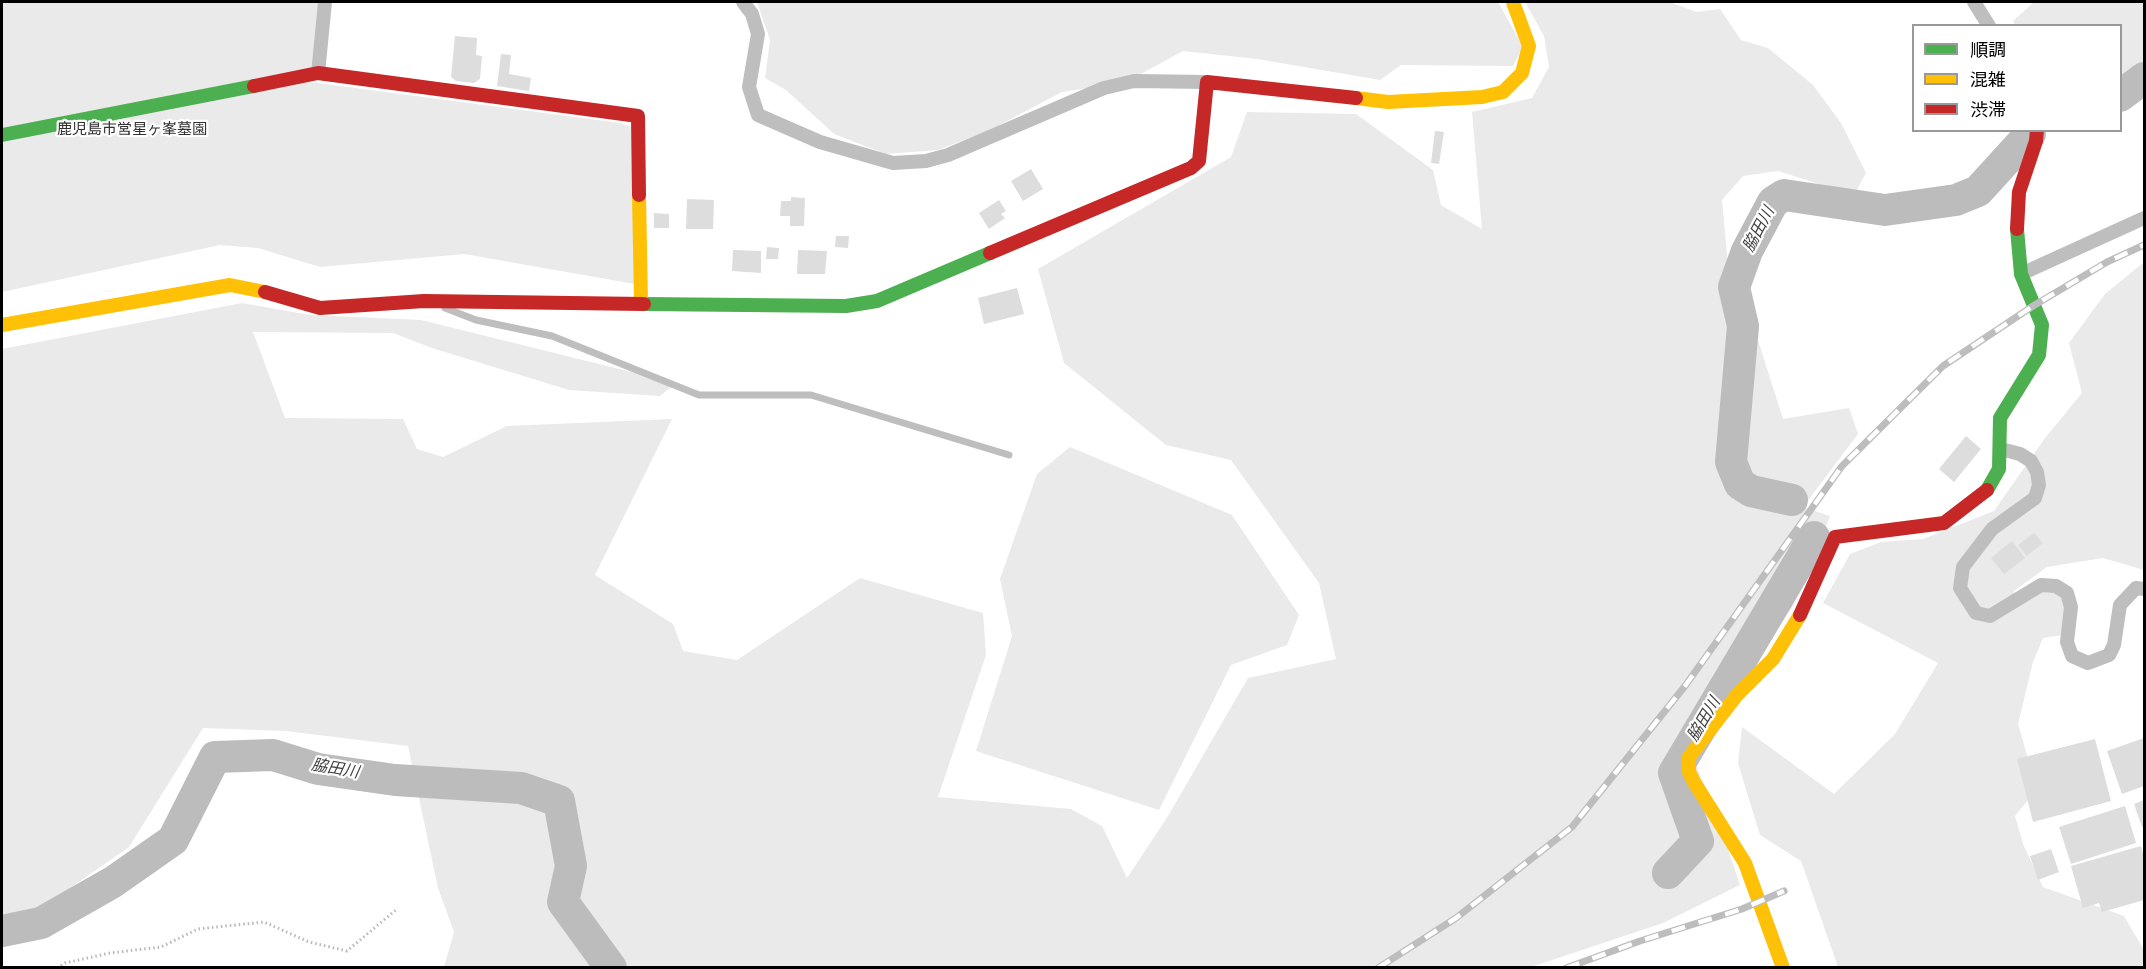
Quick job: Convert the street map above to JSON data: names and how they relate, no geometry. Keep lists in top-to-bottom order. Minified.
{"water":["脇田川"],"parks":["鹿児島市営星ヶ峯墓園"],"legend":["順調","混雑","渋滞"]}
